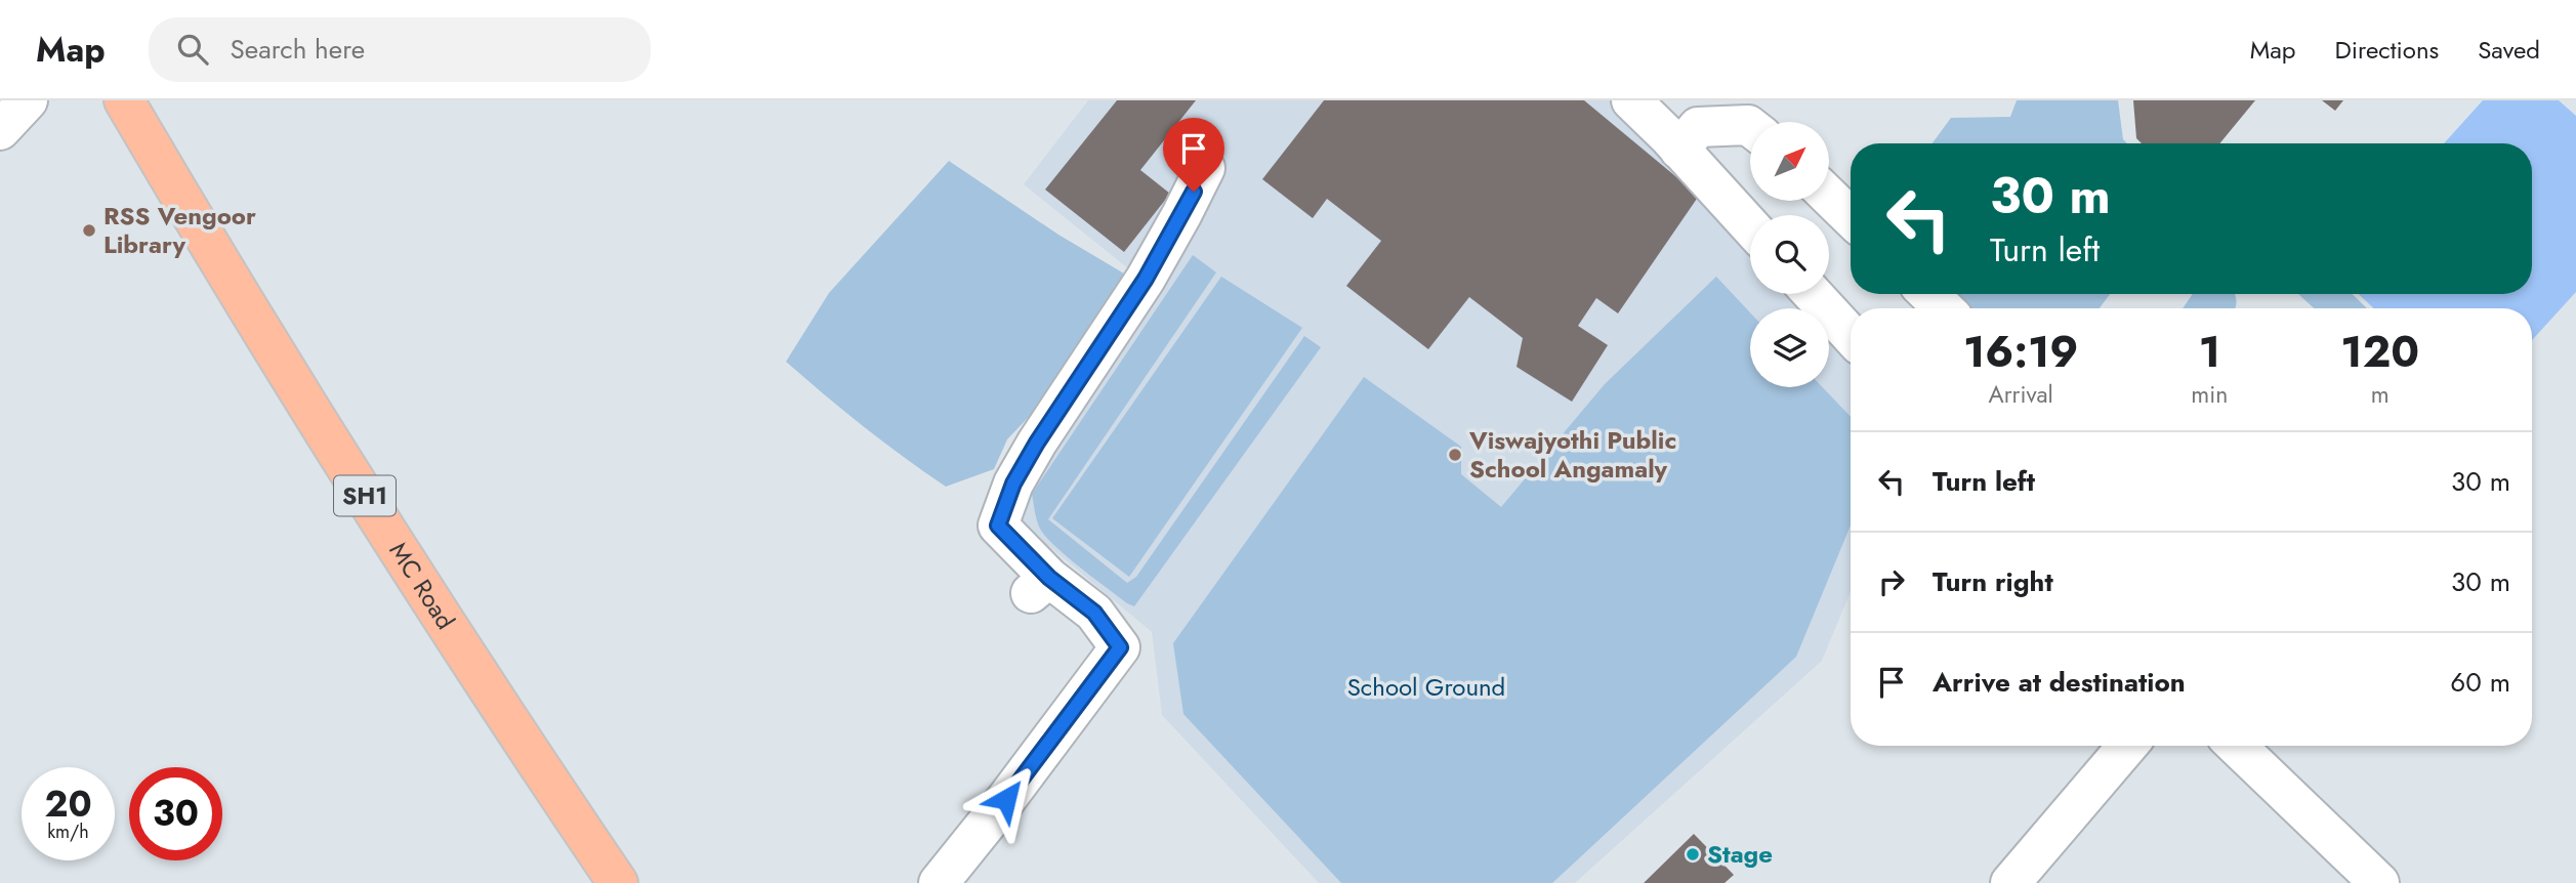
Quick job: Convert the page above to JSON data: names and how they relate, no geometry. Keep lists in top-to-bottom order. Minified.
{"streets":{"main road":["SH1","MC Road"]},"parks":["School Ground"],"places":["RSS Vengoor Library","Viswajyothi Public School Angamaly","Stage"],"north":"top right","page":{"header":"Map","search":"Search here","nav":["Map","Directions","Saved"],"turn":["30 m","Turn left"],"eta":["16:19","Arrival","1","min","120","m"],"list":[{"name":"Turn left","value":"30 m"},{"name":"Turn right","value":"30 m"},{"name":"Arrive at destination","value":"60 m"}],"speed":"20 km/h","limit":"30"}}
